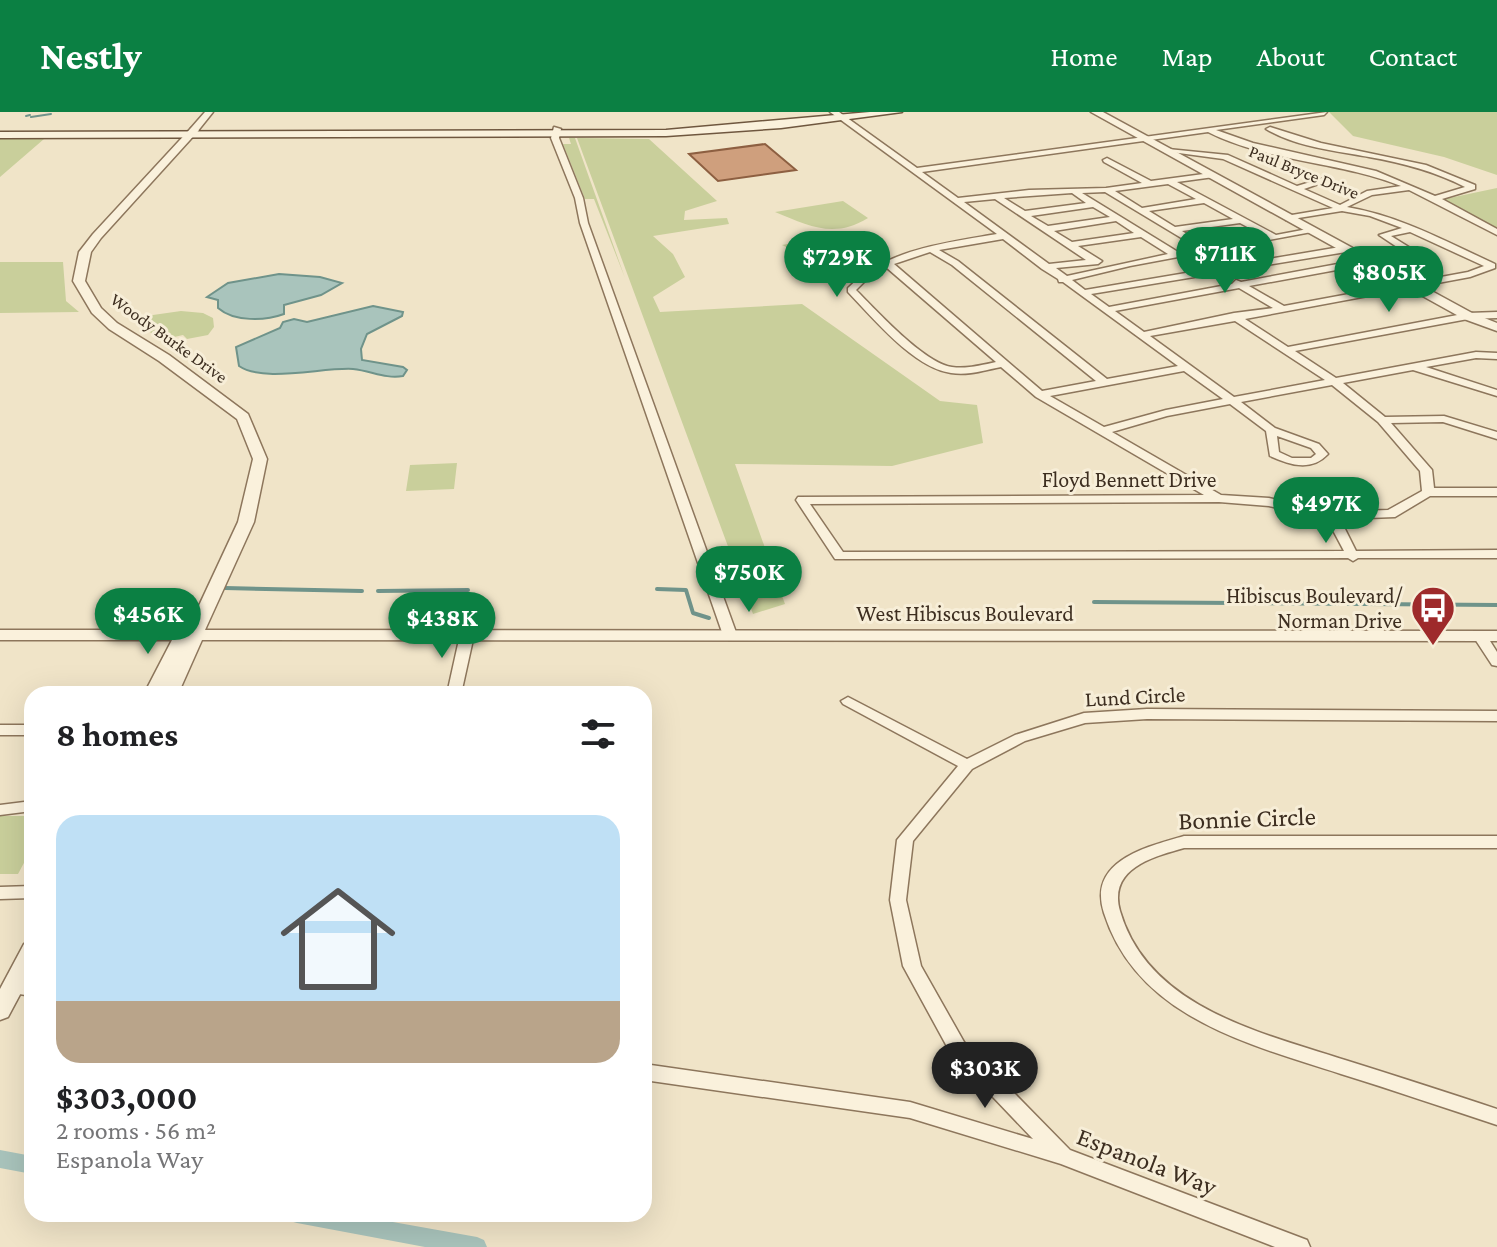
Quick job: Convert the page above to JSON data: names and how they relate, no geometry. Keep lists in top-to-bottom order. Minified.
{"streets":{"street":["Paul Bryce Drive","Woody Burke Drive","Floyd Bennett Drive","West Hibiscus Boulevard","Lund Circle","Bonnie Circle","Espanola Way"]},"crossings":[["Woody Burke Drive","West Hibiscus Boulevard"],["Lund Circle","Espanola Way"]],"places":{"bus stop":["Hibiscus Boulevard/ Norman Drive"]},"page":{"header":"Nestly","nav":["Home","Map","About","Contact"],"price":["$711K","$729K","$805K","$497K","$750K","$456K","$438K","$303K"],"heading":"8 homes","list":[{"name":"$303,000","note":"2 rooms · 56 m² · Espanola Way"}]}}
